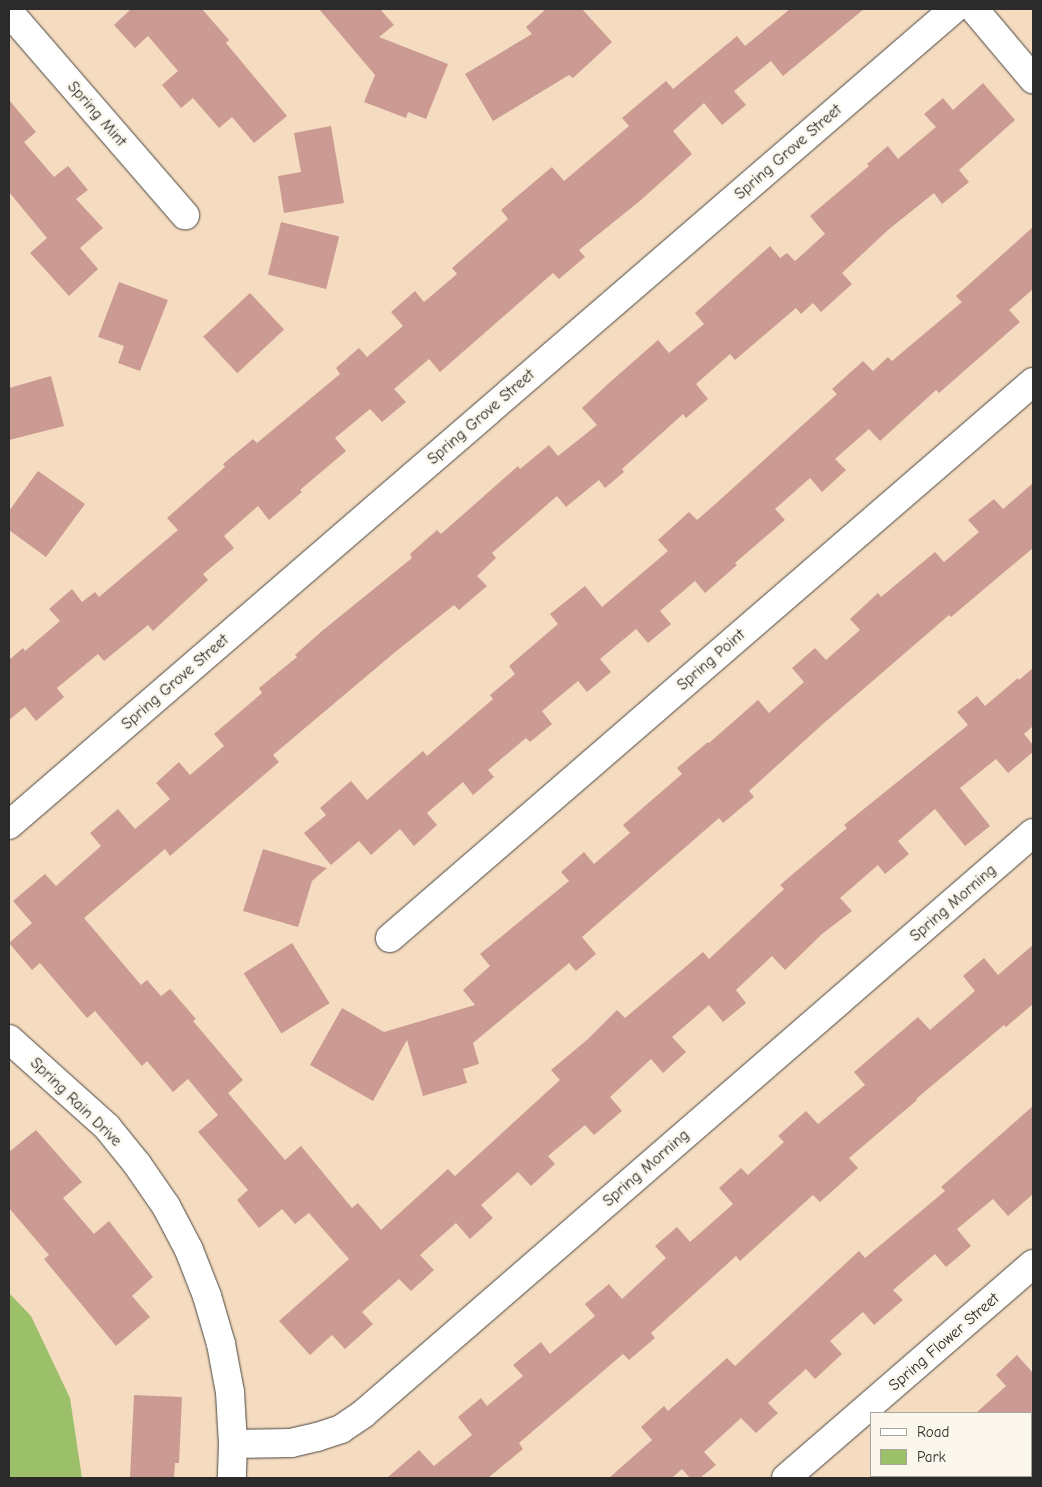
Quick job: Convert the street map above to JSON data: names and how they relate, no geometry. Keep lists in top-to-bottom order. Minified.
{"streets":{"street":["Spring Mint","Spring Grove Street","Spring Point","Spring Morning","Spring Rain Drive","Spring Flower Street"]},"crossings":[["Spring Morning","Spring Rain Drive"]],"legend":["Road","Park"]}
